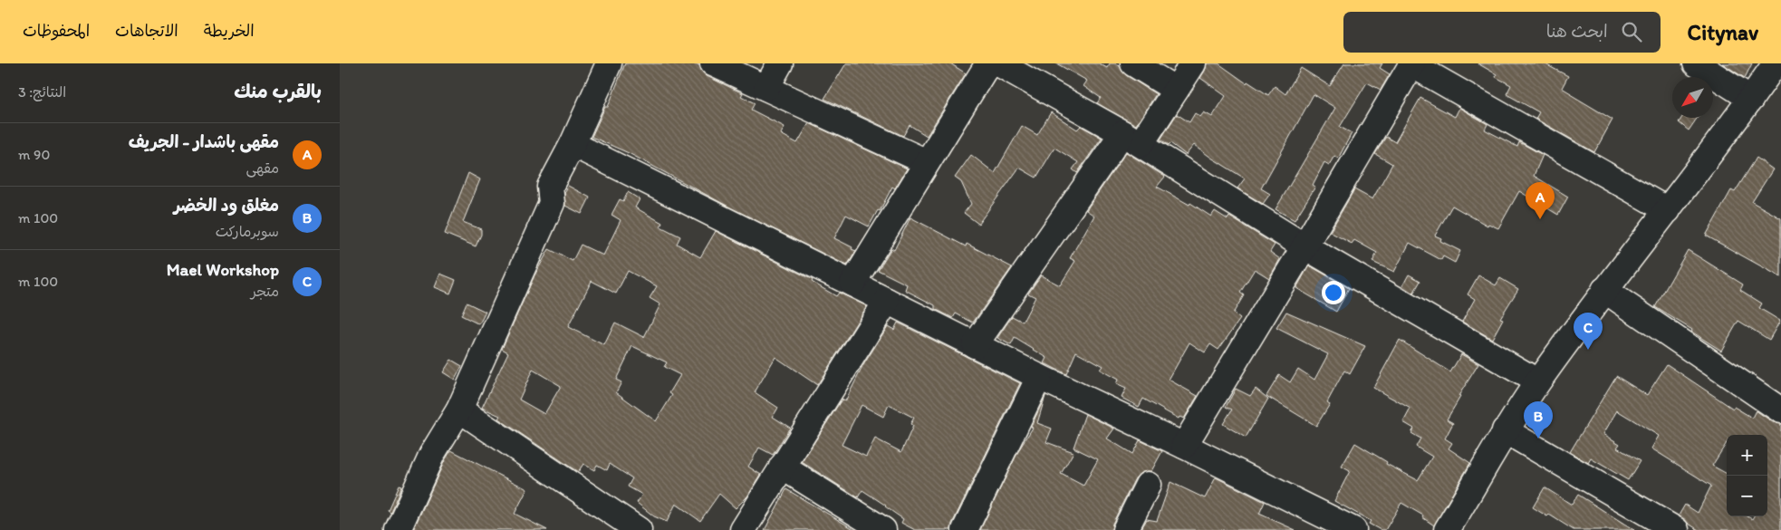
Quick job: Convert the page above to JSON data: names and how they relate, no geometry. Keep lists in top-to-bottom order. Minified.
{"north":"bottom left","page":{"header":"Citynav","search":"ابحث هنا","nav":["الخريطة","الاتجاهات","المحفوظات"],"heading":["بالقرب منك","النتائج: 3"],"list":[{"mark":"A","name":"مقهى باشدار - الجريف","note":"مقهى","value":"90 m"},{"mark":"B","name":"مغلق ود الخضر","note":"سوبرماركت","value":"100 m"},{"mark":"C","name":"Mael Workshop","note":"متجر","value":"100 m"}],"pins":["A","C","B"],"map_buttons":["+","−"]}}
